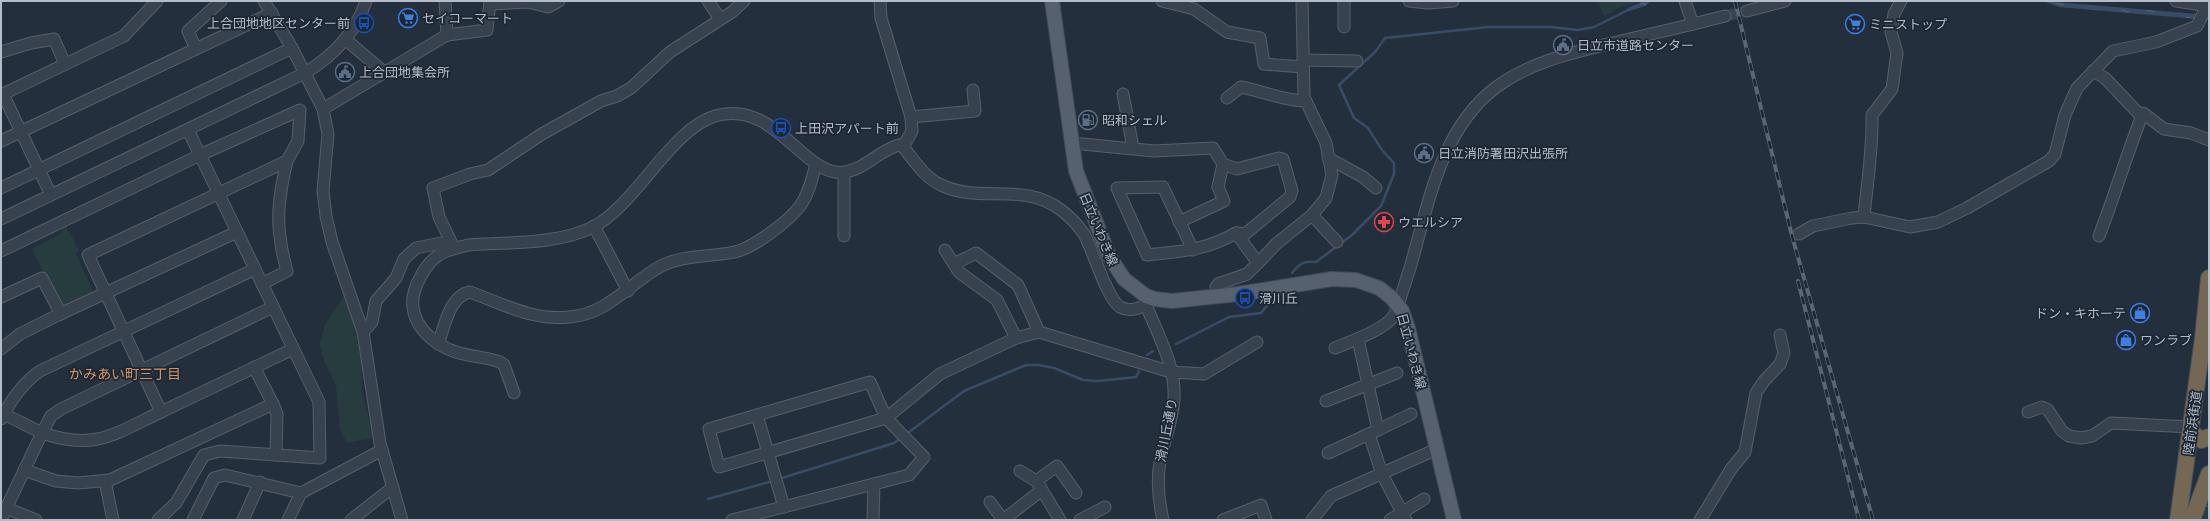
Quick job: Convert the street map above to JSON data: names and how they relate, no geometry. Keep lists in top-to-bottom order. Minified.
{"streets":{"highway":["陸前浜街道"],"main road":["日立いわき線"],"street":["滑川丘通り"]},"crossings":[["日立いわき線","滑川丘通り"]],"districts":["かみあい町三丁目"],"places":{"supermarket":["セイコーマート","ミニストップ"],"bus stop":["上合団地地区センター前","上田沢アパート前","滑川丘"],"public building":["日立市道路センター","上合団地集会所","日立消防署田沢出張所"],"fuel station":["昭和シェル"],"pharmacy":["ウエルシア"],"shop":["ドン・キホーテ","ワンラブ"]}}
